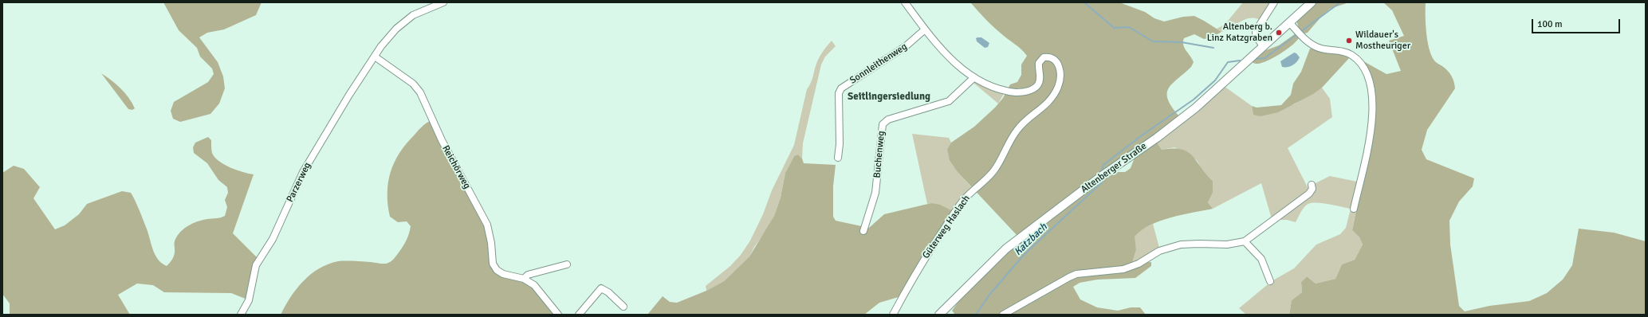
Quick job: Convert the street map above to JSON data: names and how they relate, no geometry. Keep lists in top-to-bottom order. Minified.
{"streets":{"street":["Sonnleithenweg","Buchenweg","Reichörweg","Altenberger Straße","Parzerweg","Güterweg Haslach"]},"crossings":[["Sonnleithenweg","Güterweg Haslach"],["Buchenweg","Güterweg Haslach"],["Reichörweg","Parzerweg"]],"districts":["Seitlingersiedlung"],"water":["Katzbach"],"places":["Altenberg b. Linz Katzgraben","Wildauer's Mostheuriger"],"scale_bar":"100 m"}
